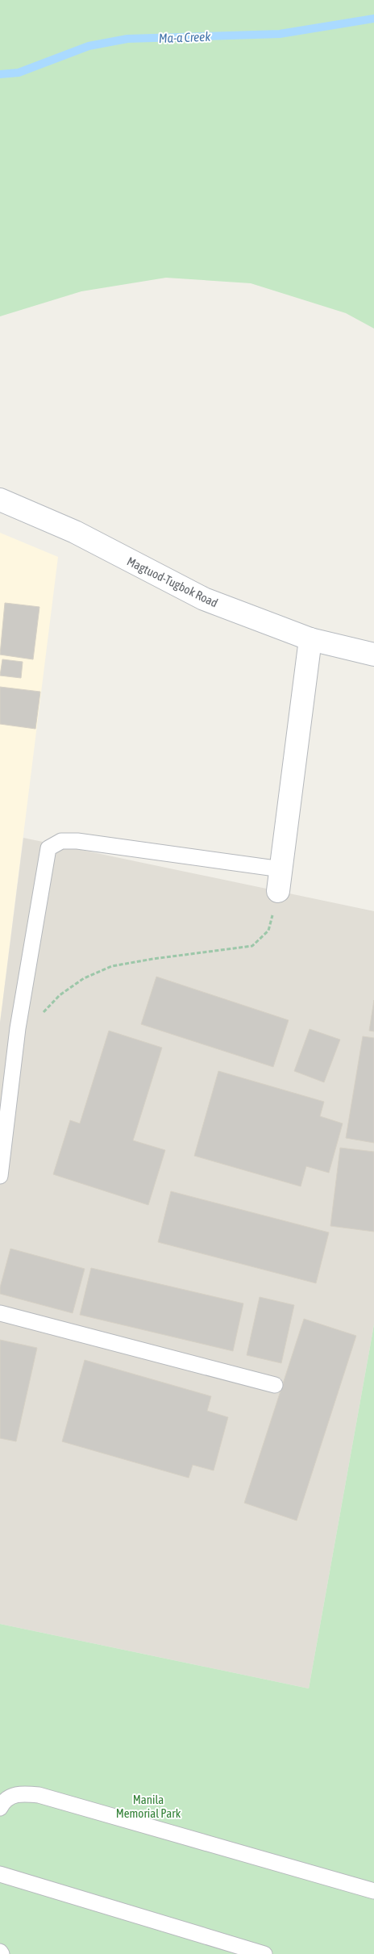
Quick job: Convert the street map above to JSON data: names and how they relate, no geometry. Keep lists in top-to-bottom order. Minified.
{"streets":{"main road":["Magtuod-Tugbok Road"]},"water":["Ma-a Creek"],"parks":["Manila Memorial Park"]}
